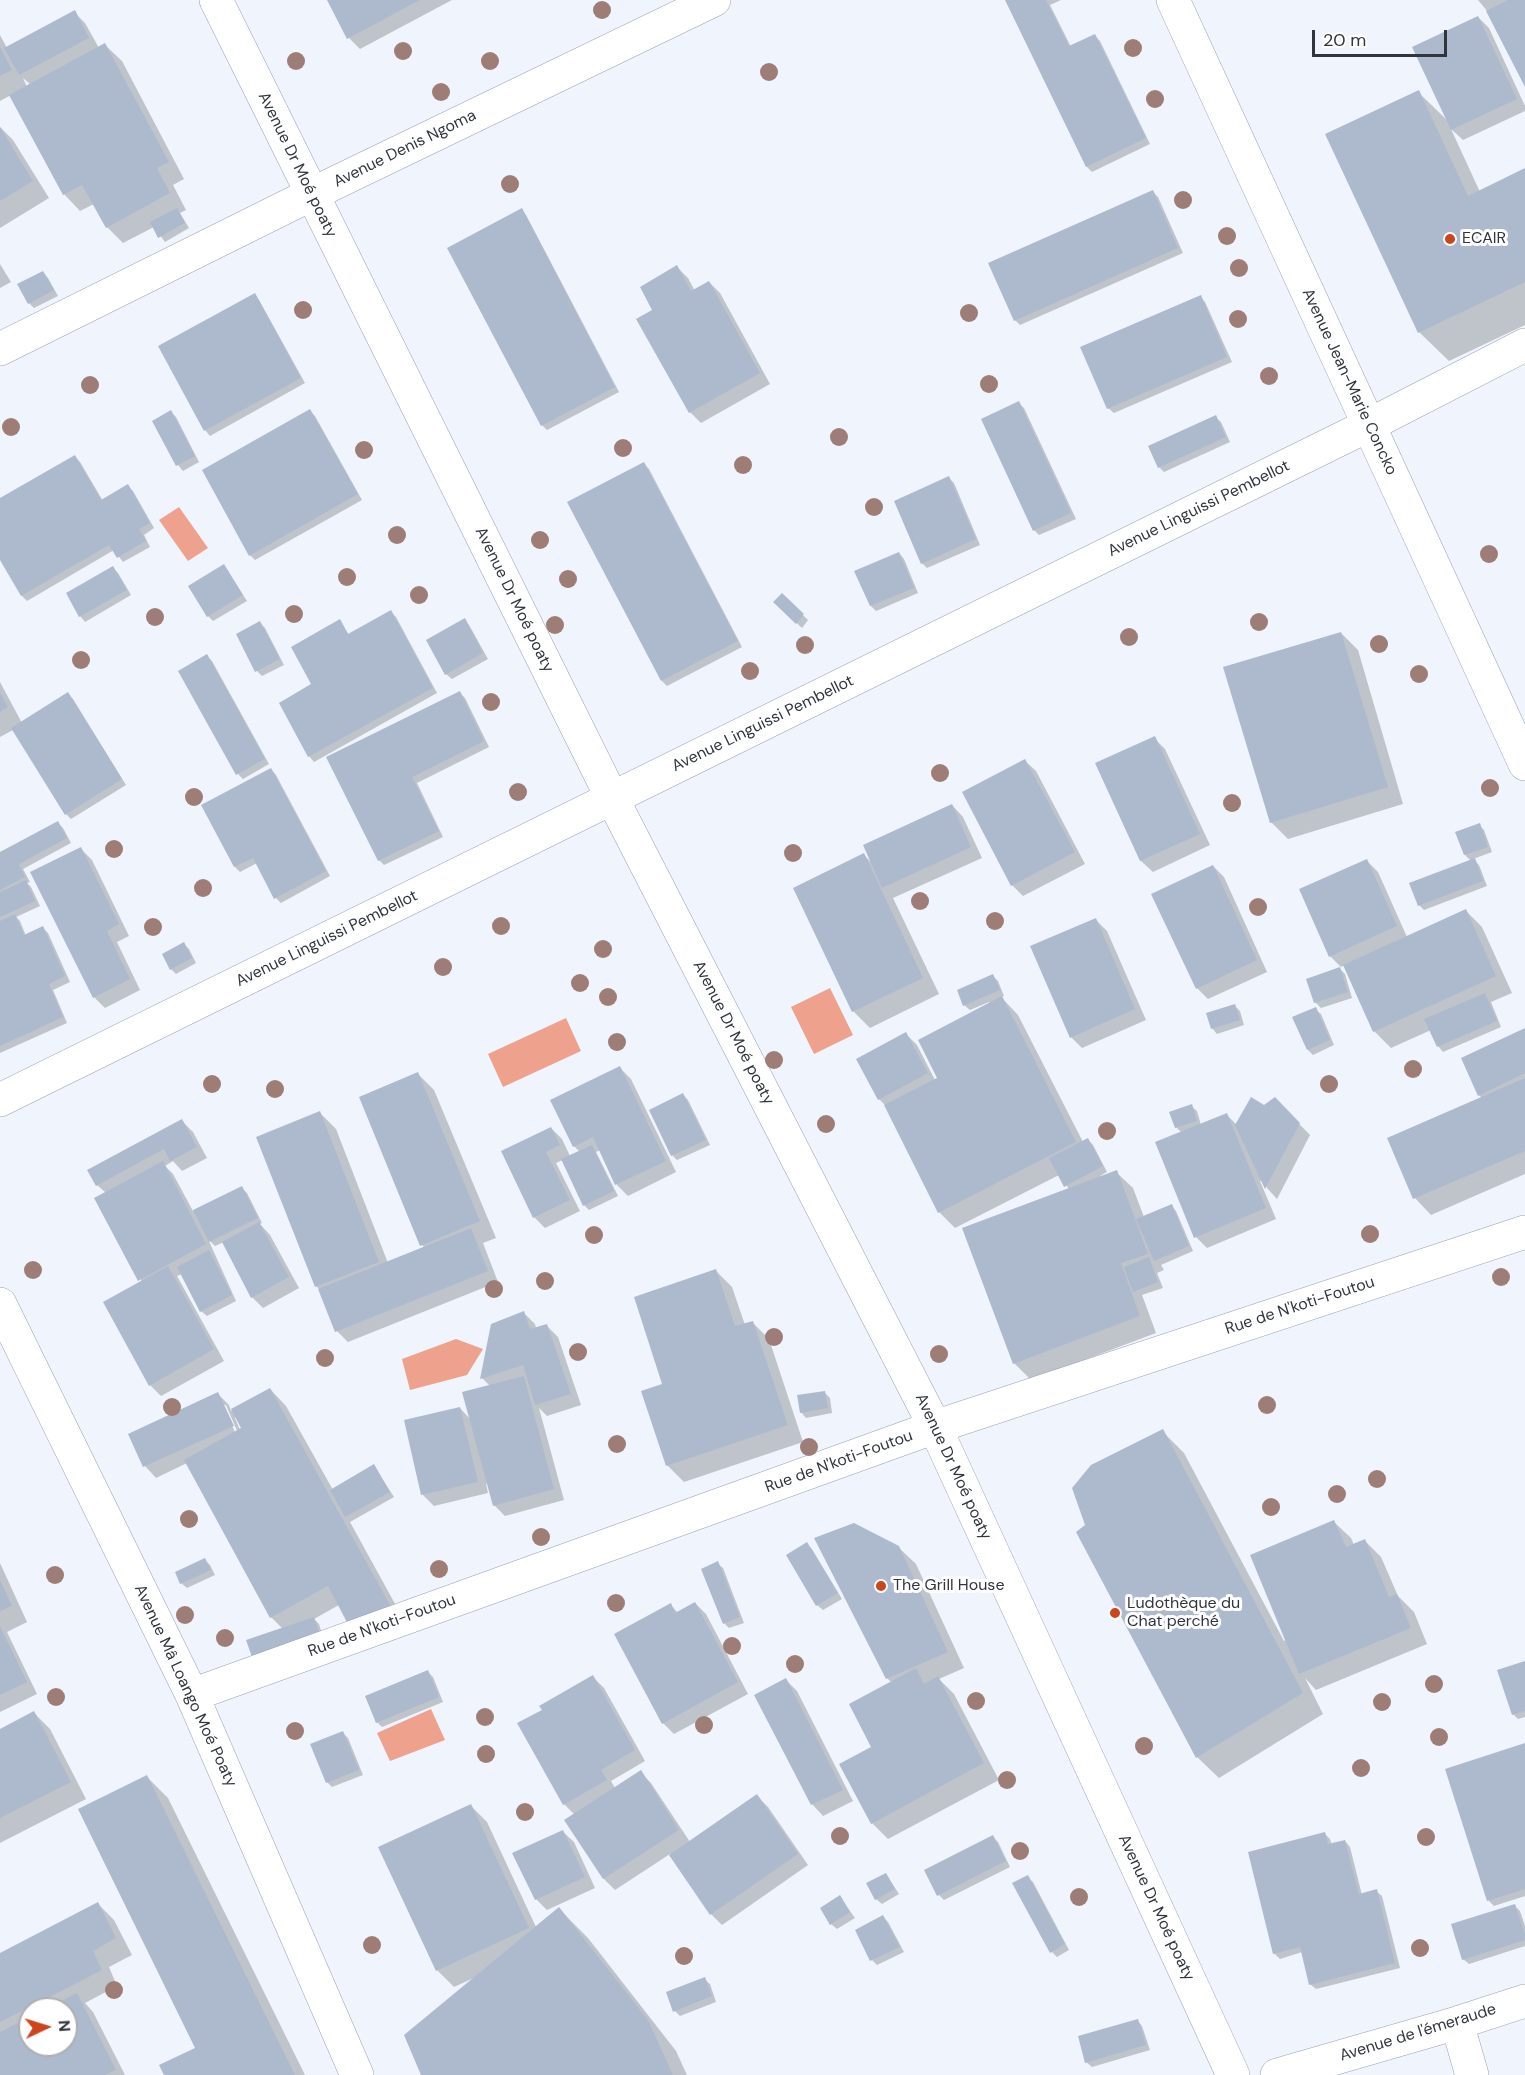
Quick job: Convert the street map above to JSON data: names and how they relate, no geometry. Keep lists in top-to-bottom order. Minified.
{"streets":{"street":["Avenue Denis Ngoma","Avenue Dr Moé poaty","Avenue Jean-Marie Concko","Avenue Linguissi Pembellot","Rue de N'koti-Foutou","Avenue Mâ Loango Moé Poaty","Avenue de l'émeraude"]},"crossings":[["Avenue Denis Ngoma","Avenue Dr Moé poaty"],["Avenue Dr Moé poaty","Avenue Linguissi Pembellot"],["Avenue Dr Moé poaty","Rue de N'koti-Foutou"],["Avenue Jean-Marie Concko","Avenue Linguissi Pembellot"],["Rue de N'koti-Foutou","Avenue Mâ Loango Moé Poaty"]],"places":["ECAIR","The Grill House","Ludothèque du Chat perché"],"scale_bar":"20 m","north":"right"}
